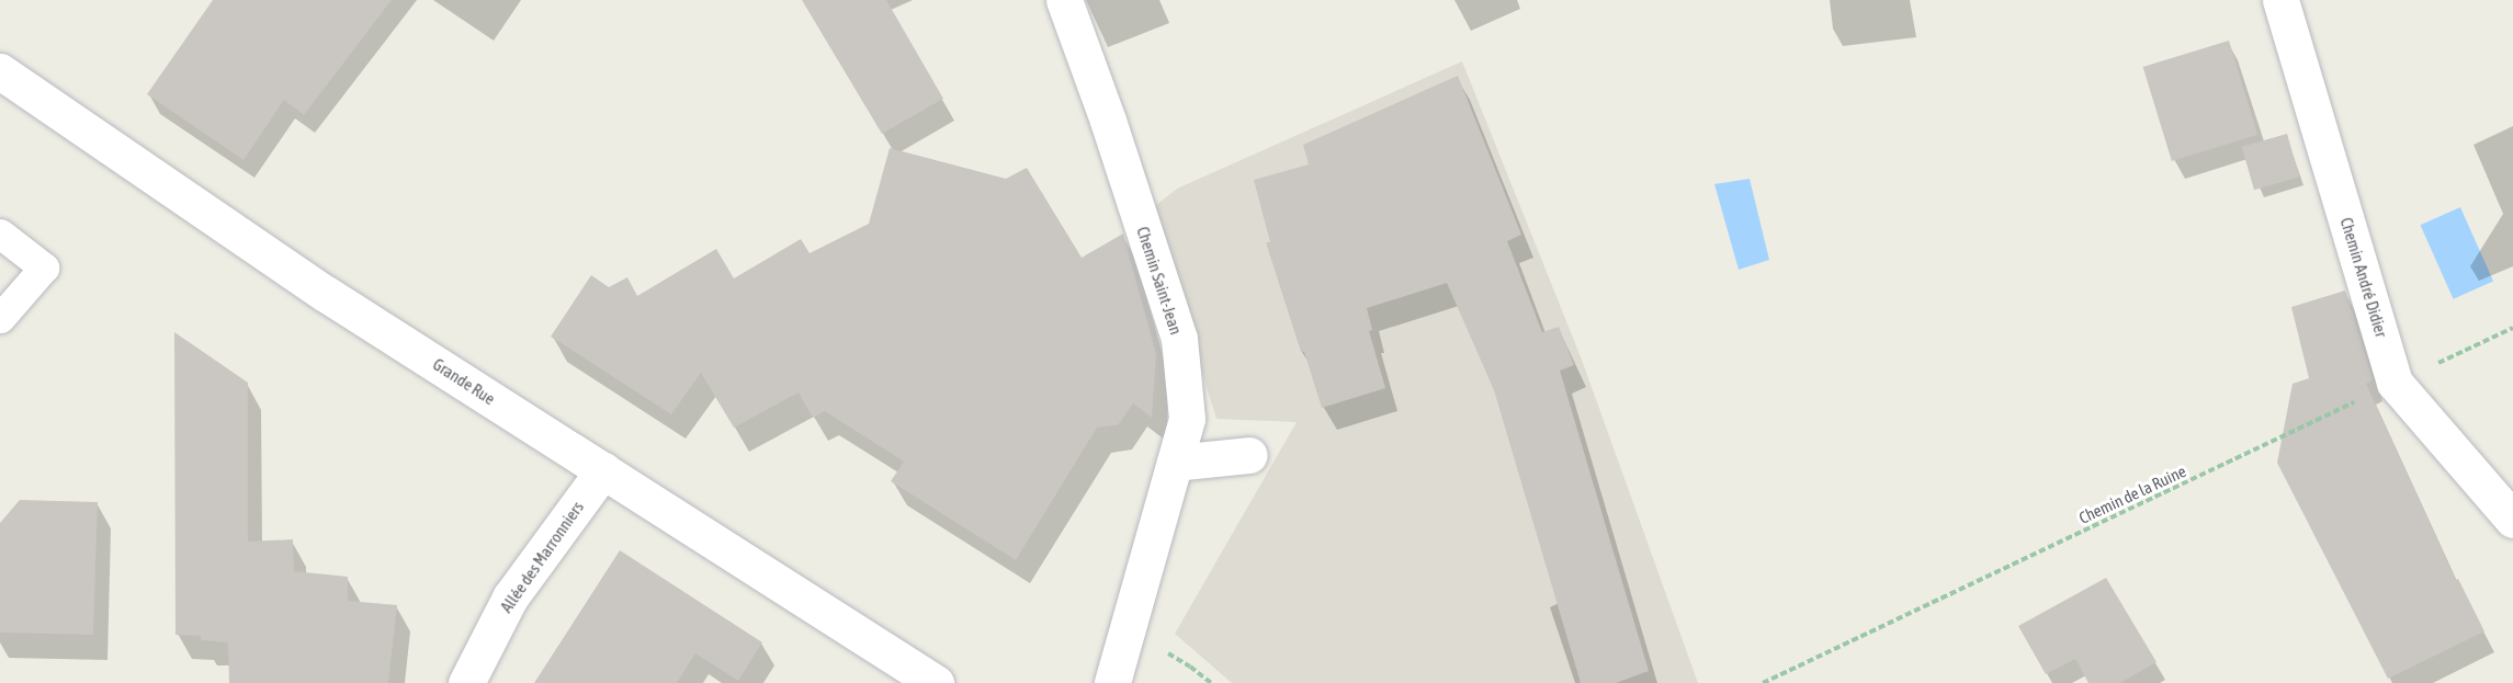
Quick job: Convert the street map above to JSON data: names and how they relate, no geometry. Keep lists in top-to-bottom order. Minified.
{"streets":{"street":["Chemin André Didier","Chemin Saint-Jean","Grande Rue","Allée des Marronniers"],"path":["Chemin de la Ruine"]},"crossings":[["Chemin André Didier","Chemin de la Ruine"],["Grande Rue","Allée des Marronniers"]]}
